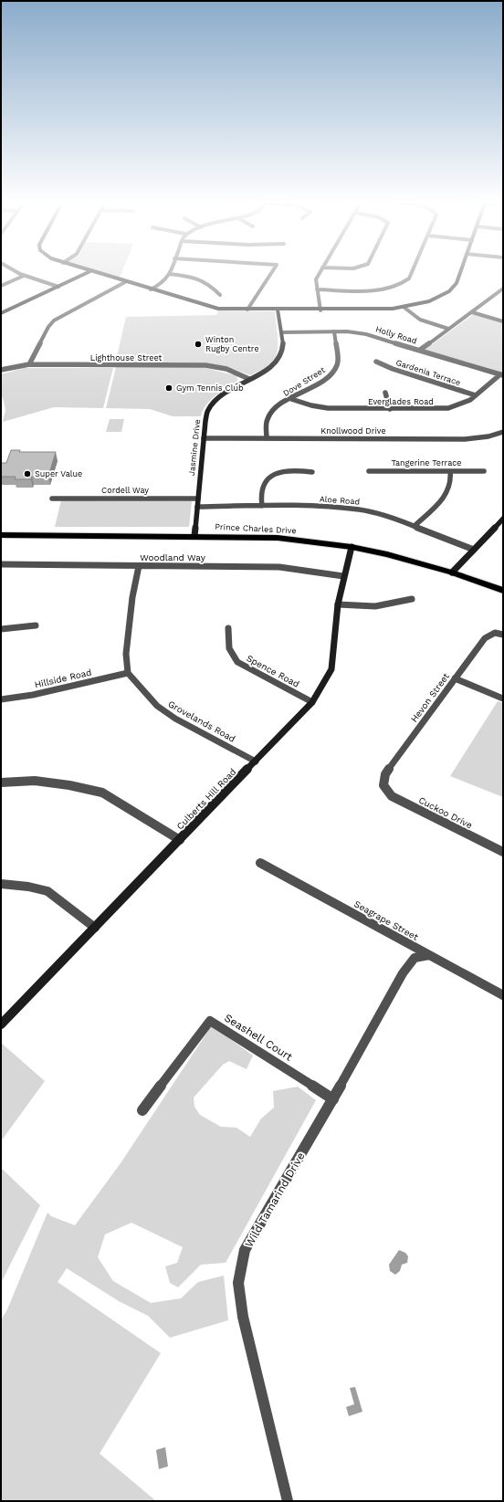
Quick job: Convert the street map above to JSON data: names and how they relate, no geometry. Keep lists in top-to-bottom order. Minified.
{"streets":{"highway":["Prince Charles Drive"],"street":["Holly Road","Lighthouse Street","Gardenia Terrace","Dove Street","Everglades Road","Knollwood Drive","Jasmine Drive","Tangerine Terrace","Cordell Way","Aloe Road","Woodland Way","Spence Road","Hillside Road","Hevon Street","Grovelands Road","Culberts Hill Road","Cuckoo Drive","Seagrape Street","Seashell Court","Wild Tamarind Drive"]},"crossings":[["Holly Road","Dove Street"],["Holly Road","Everglades Road"],["Holly Road","Jasmine Drive"],["Lighthouse Street","Jasmine Drive"],["Gardenia Terrace","Everglades Road"],["Dove Street","Everglades Road"],["Dove Street","Knollwood Drive"],["Knollwood Drive","Jasmine Drive"],["Jasmine Drive","Cordell Way"],["Jasmine Drive","Aloe Road"],["Jasmine Drive","Prince Charles Drive"],["Prince Charles Drive","Culberts Hill Road"],["Woodland Way","Culberts Hill Road"],["Spence Road","Culberts Hill Road"],["Hillside Road","Grovelands Road"],["Hevon Street","Cuckoo Drive"],["Grovelands Road","Culberts Hill Road"],["Seagrape Street","Wild Tamarind Drive"],["Seashell Court","Wild Tamarind Drive"]],"places":["Winton Rugby Centre","Gym Tennis Club","Super Value"]}
